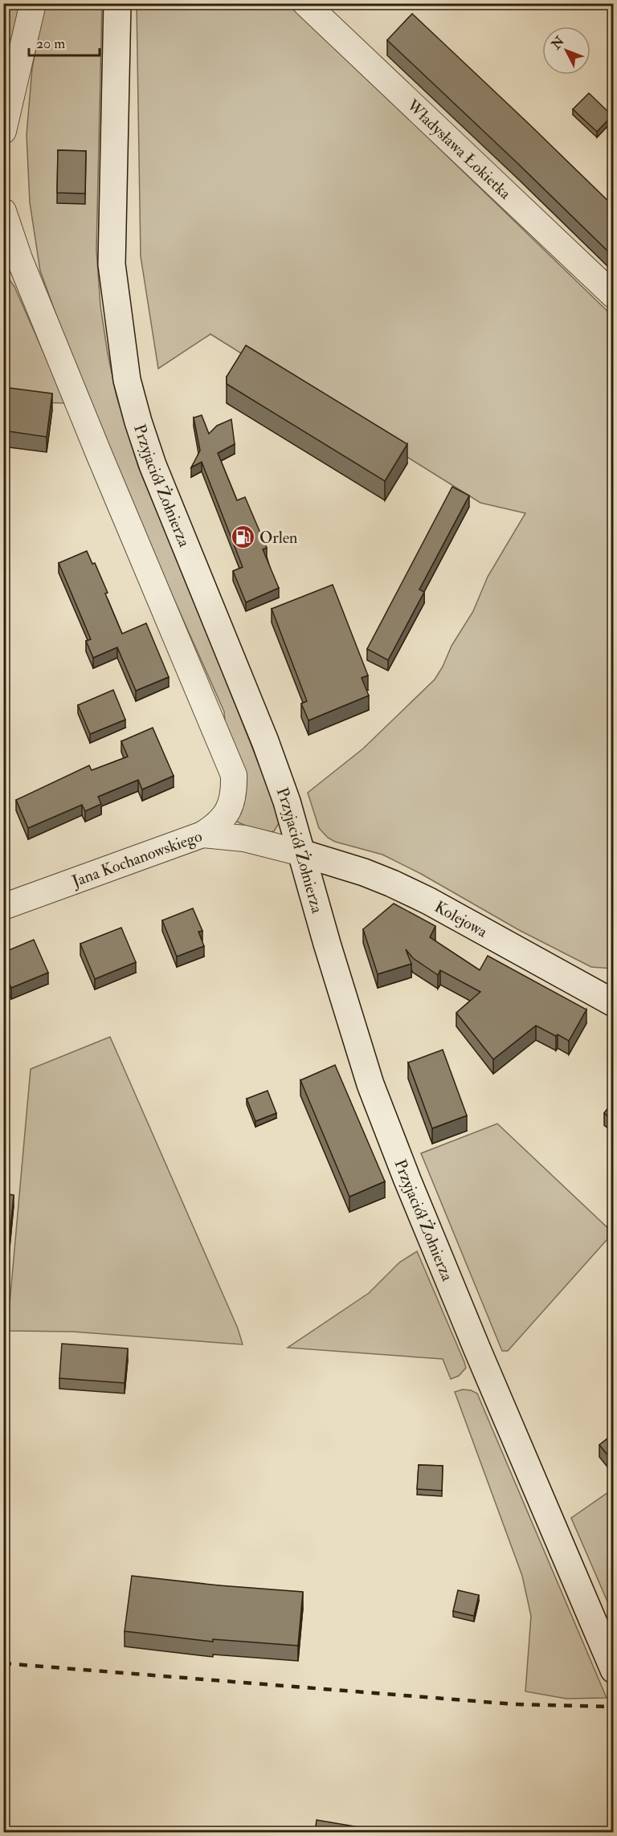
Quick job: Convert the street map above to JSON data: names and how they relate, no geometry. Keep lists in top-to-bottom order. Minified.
{"streets":{"main road":["Przyjaciół Żołnierza","Kolejowa"],"street":["Władysława Łokietka","Jana Kochanowskiego"]},"crossings":[["Przyjaciół Żołnierza","Jana Kochanowskiego"],["Przyjaciół Żołnierza","Kolejowa"],["Jana Kochanowskiego","Kolejowa"]],"places":{"fuel station":["Orlen"]},"scale_bar":"20 m","north":"top left"}
